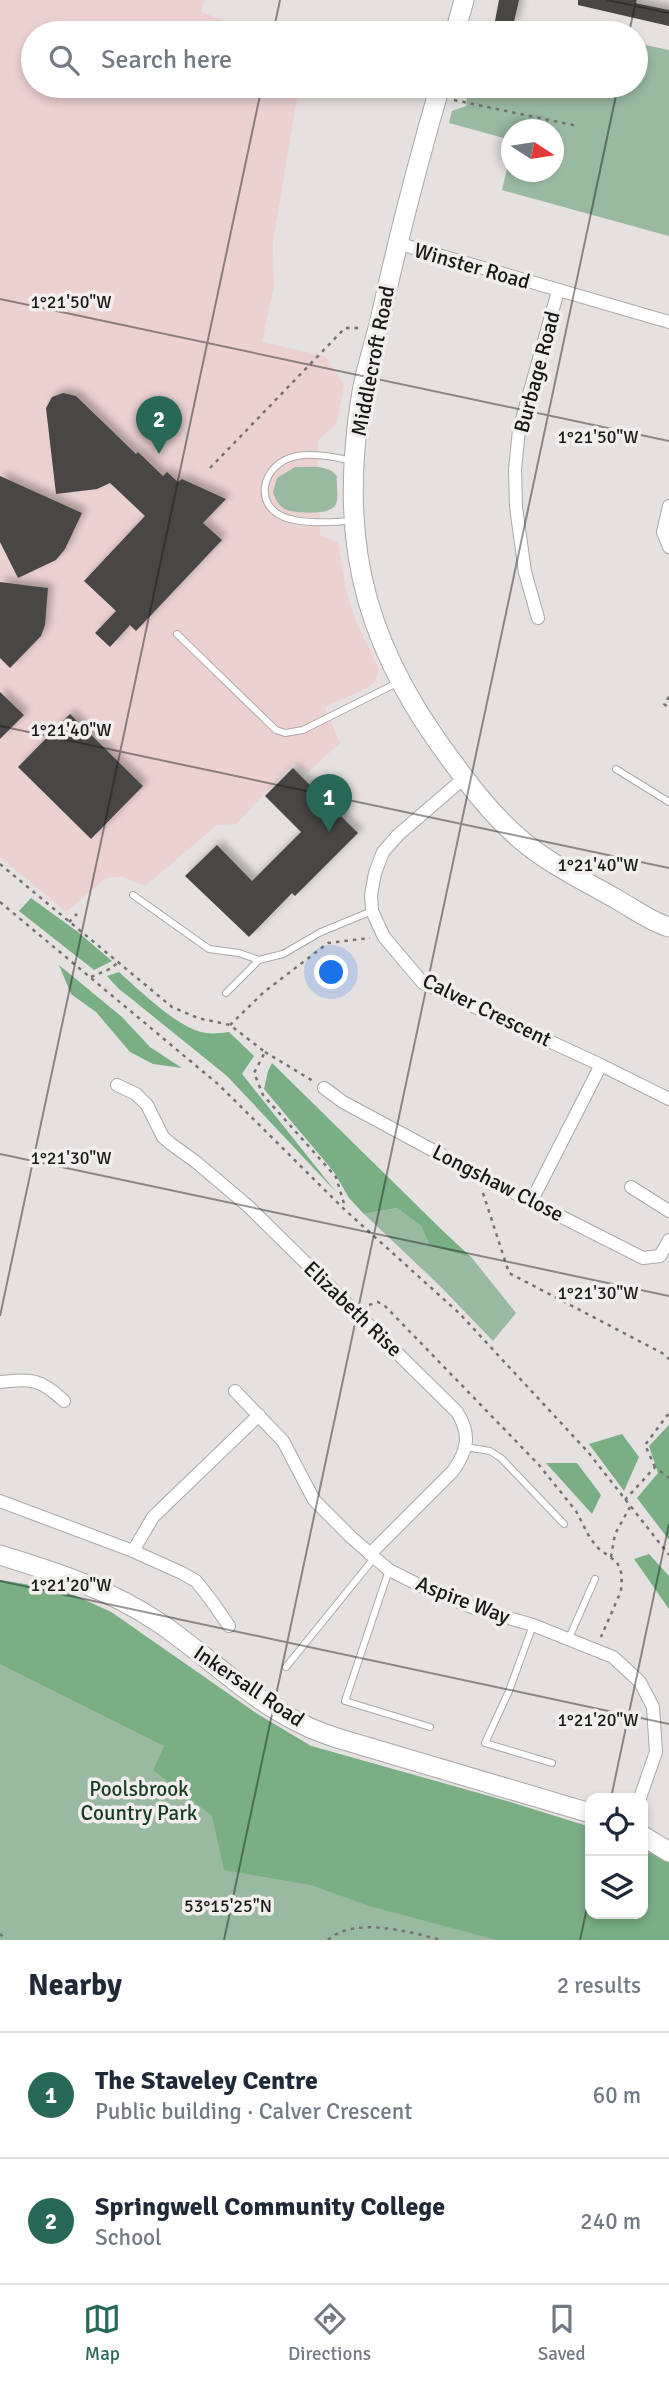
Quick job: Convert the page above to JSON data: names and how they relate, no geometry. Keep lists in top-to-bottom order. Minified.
{"streets":{"street":["Winster Road","Middlecroft Road","Burbage Road","Calver Crescent","Longshaw Close","Elizabeth Rise","Aspire Way","Inkersall Road"]},"crossings":[["Winster Road","Middlecroft Road"],["Winster Road","Burbage Road"],["Middlecroft Road","Calver Crescent"]],"parks":["Poolsbrook Country Park"],"north":"right","page":{"search":"Search here","pins":["2","1"],"heading":["Nearby","2 results"],"list":[{"mark":"1","name":"The Staveley Centre","note":"Public building · Calver Crescent","value":"60 m"},{"mark":"2","name":"Springwell Community College","note":"School","value":"240 m"}],"nav":["Map","Directions","Saved"]},"coordinates":["1°21'50\"W","1°21'40\"W","1°21'30\"W","1°21'20\"W","53°15'25\"N"]}
